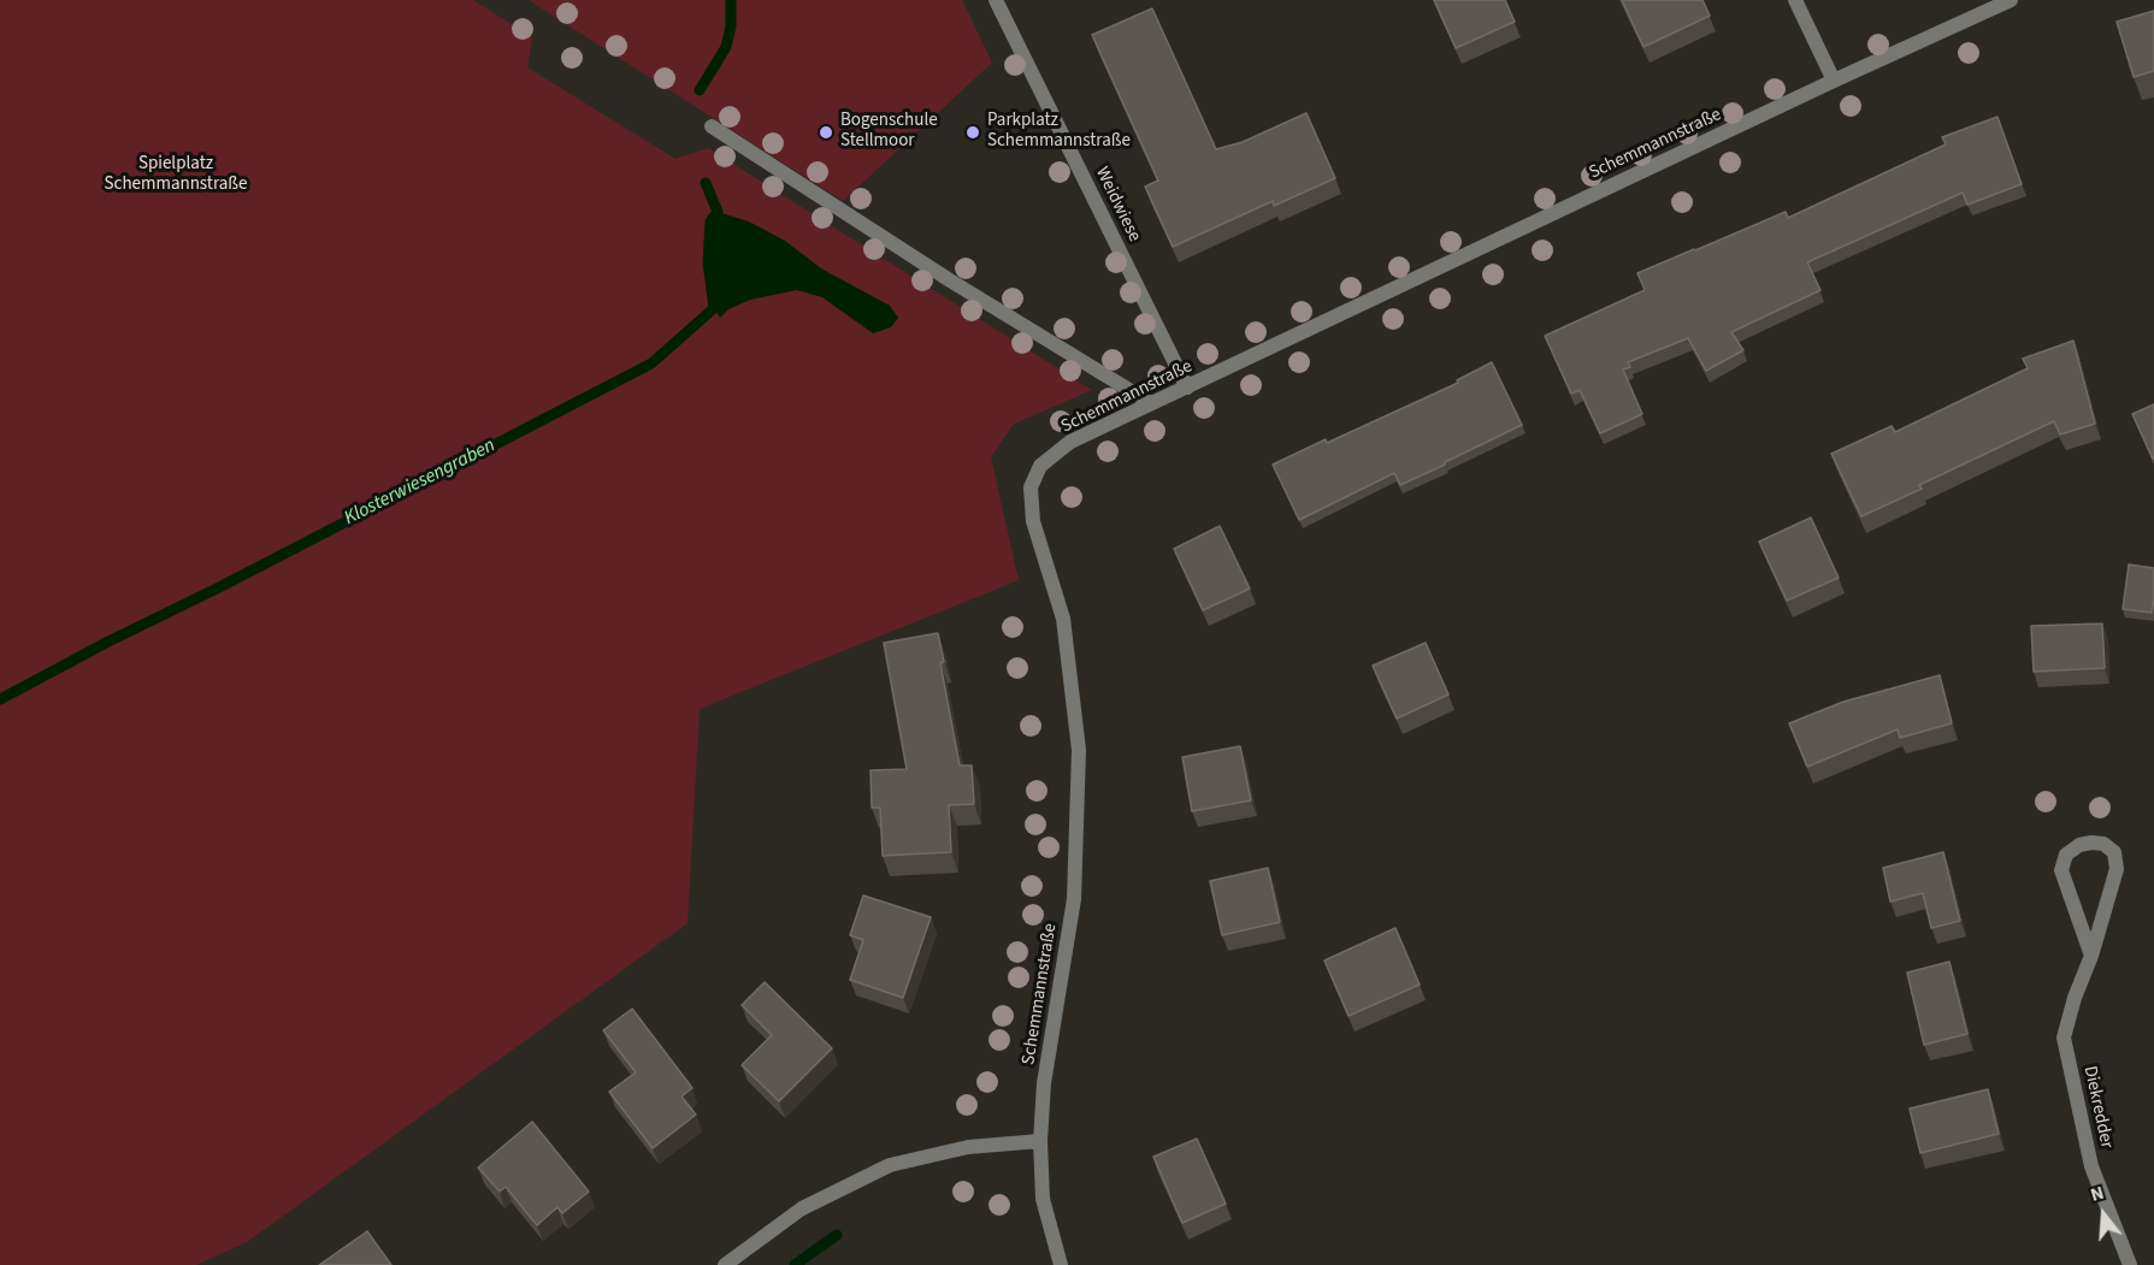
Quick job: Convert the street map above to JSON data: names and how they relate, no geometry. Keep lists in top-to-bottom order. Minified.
{"streets":{"street":["Schemmannstraße","Weidwiese","Diekredder"]},"crossings":[["Schemmannstraße","Weidwiese"]],"water":["Klosterwiesengraben"],"parks":["Spielplatz Schemmannstraße"],"places":["Bogenschule Stellmoor","Parkplatz Schemmannstraße"],"north":"top"}
